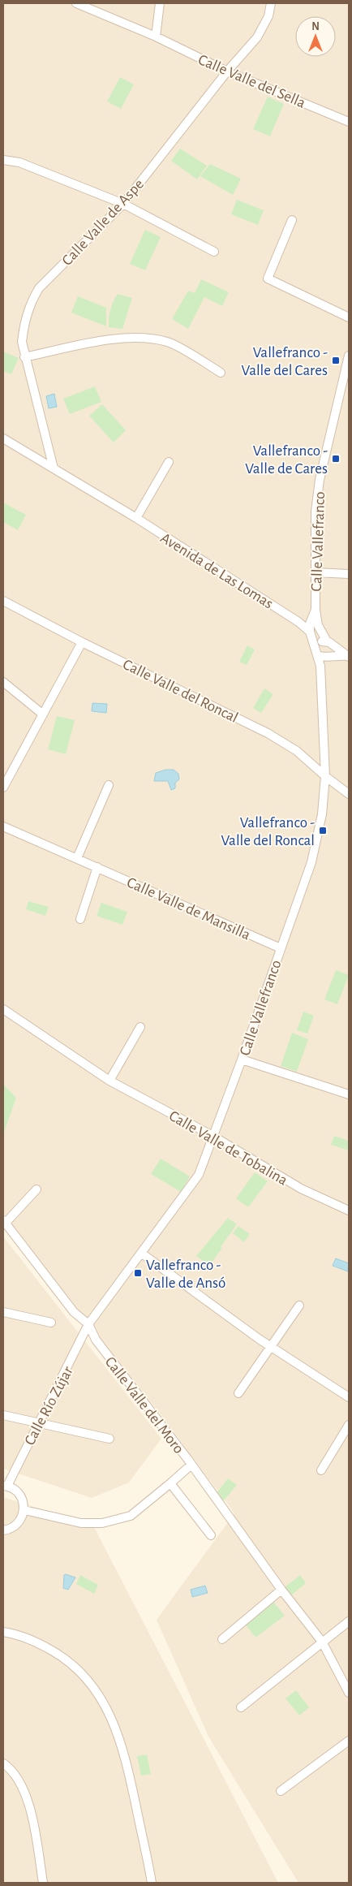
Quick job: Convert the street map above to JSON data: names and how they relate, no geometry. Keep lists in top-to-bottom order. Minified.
{"streets":{"street":["Calle Valle del Sella","Calle Valle de Aspe","Calle Vallefranco","Avenida de Las Lomas","Calle Valle del Roncal","Calle Valle de Mansilla","Calle Valle de Tobalina","Calle Valle del Moro","Calle Río Zújar"]},"crossings":[["Calle Valle del Sella","Calle Valle de Aspe"],["Calle Valle de Aspe","Avenida de Las Lomas"],["Calle Vallefranco","Avenida de Las Lomas"],["Calle Vallefranco","Calle Valle del Roncal"],["Calle Vallefranco","Calle Valle de Mansilla"],["Calle Vallefranco","Calle Valle de Tobalina"],["Calle Vallefranco","Calle Valle del Moro"],["Calle Vallefranco","Calle Río Zújar"],["Calle Valle del Moro","Calle Río Zújar"]],"places":{"transit":["Vallefranco - Valle del Cares","Vallefranco - Valle de Cares","Vallefranco - Valle del Roncal","Vallefranco - Valle de Ansó"]},"north":"top"}
